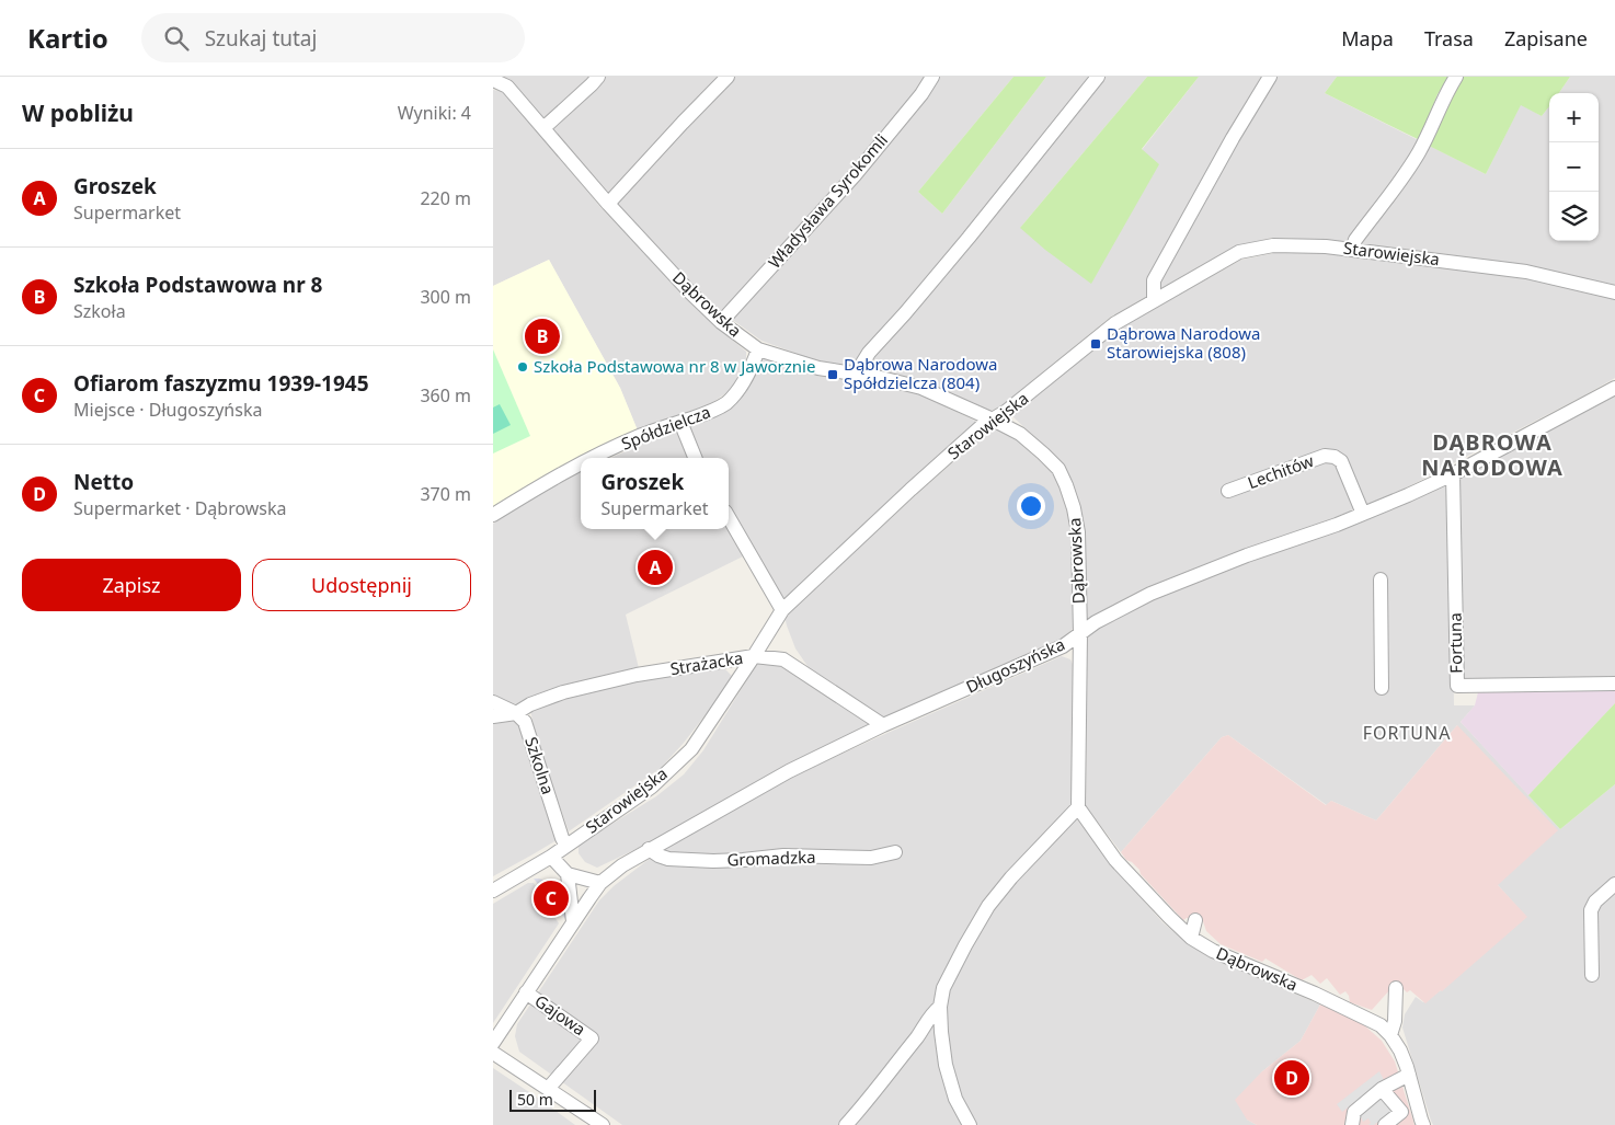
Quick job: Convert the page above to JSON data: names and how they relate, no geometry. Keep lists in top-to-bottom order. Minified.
{"streets":{"street":["Władysława Syrokomli","Starowiejska","Dąbrowska","Spółdzielcza","Lechitów","Fortuna","Strażacka","Długoszyńska","Szkolna","Gromadzka","Gajowa"]},"crossings":[["Władysława Syrokomli","Dąbrowska"],["Starowiejska","Dąbrowska"],["Starowiejska","Strażacka"],["Starowiejska","Szkolna"],["Dąbrowska","Spółdzielcza"],["Dąbrowska","Długoszyńska"],["Lechitów","Długoszyńska"],["Fortuna","Długoszyńska"],["Strażacka","Długoszyńska"],["Strażacka","Szkolna"],["Długoszyńska","Gromadzka"],["Długoszyńska","Gajowa"]],"districts":["DĄBROWA NARODOWA","FORTUNA"],"places":{"transit":["Dąbrowa Narodowa Starowiejska (808)","Dąbrowa Narodowa Spółdzielcza (804)"],"other":["Szkoła Podstawowa nr 8 w Jaworznie"]},"scale_bar":"50 m","page":{"header":"Kartio","search":"Szukaj tutaj","nav":["Mapa","Trasa","Zapisane"],"heading":["W pobliżu","Wyniki: 4"],"map_buttons":["+","−"],"list":[{"mark":"A","name":"Groszek","note":"Supermarket","value":"220 m"},{"mark":"B","name":"Szkoła Podstawowa nr 8","note":"Szkoła","value":"300 m"},{"mark":"C","name":"Ofiarom faszyzmu 1939-1945","note":"Miejsce · Długoszyńska","value":"360 m"},{"mark":"D","name":"Netto","note":"Supermarket · Dąbrowska","value":"370 m"}],"pins":["B","A","C","D"],"popup":["Groszek","Supermarket"],"buttons":["Zapisz","Udostępnij"],"scale":"50 m"}}
